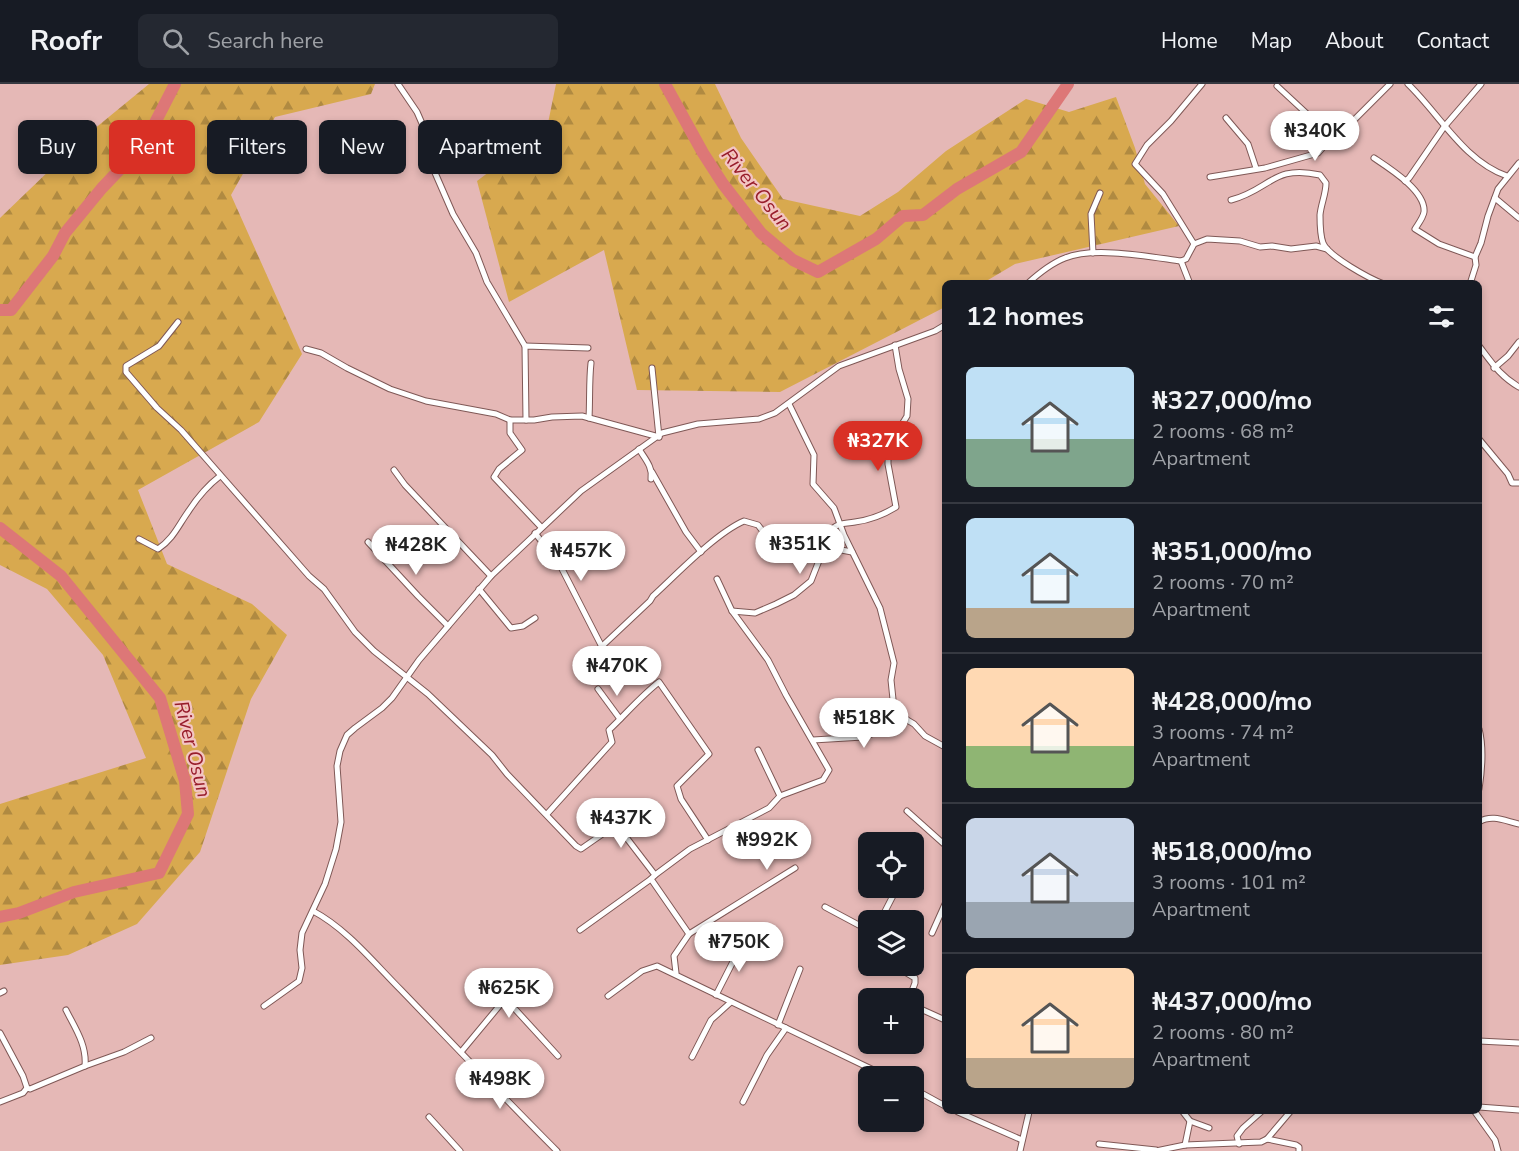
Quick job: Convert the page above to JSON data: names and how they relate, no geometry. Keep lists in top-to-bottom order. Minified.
{"water":["River Osun"],"page":{"header":"Roofr","search":"Search here","nav":["Home","Map","About","Contact"],"price":["₦340K","₦327K","₦351K","₦428K","₦457K","₦470K","₦518K","₦437K","₦992K","₦750K","₦625K","₦498K"],"chip":["Buy","Rent","Filters","New","Apartment"],"heading":"12 homes","list":[{"name":"₦327,000/mo","note":"2 rooms · 68 m² · Apartment"},{"name":"₦351,000/mo","note":"2 rooms · 70 m² · Apartment"},{"name":"₦428,000/mo","note":"3 rooms · 74 m² · Apartment"},{"name":"₦518,000/mo","note":"3 rooms · 101 m² · Apartment"},{"name":"₦437,000/mo","note":"2 rooms · 80 m² · Apartment"}],"map_buttons":["+","−"]}}
